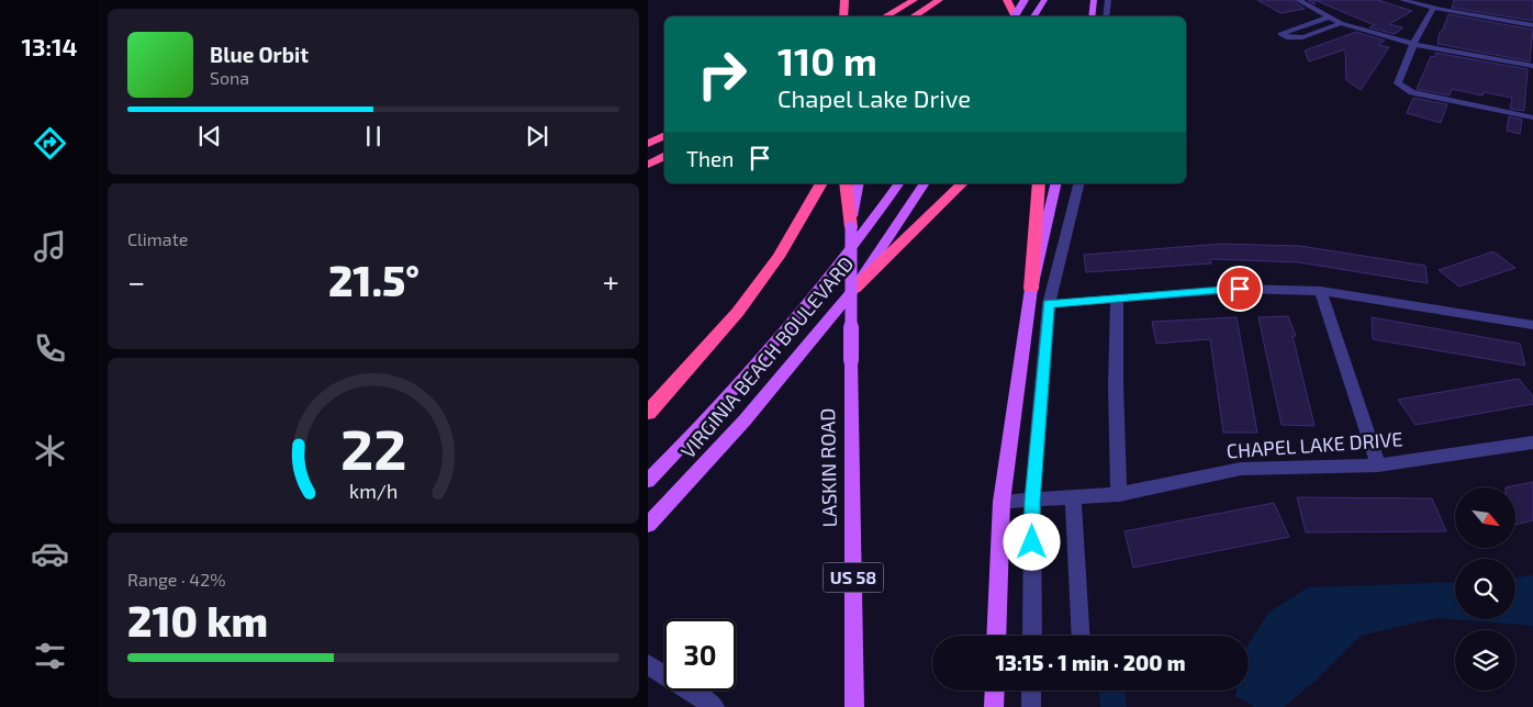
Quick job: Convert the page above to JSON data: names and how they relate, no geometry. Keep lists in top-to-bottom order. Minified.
{"streets":{"main road":["VIRGINIA BEACH BOULEVARD","LASKIN ROAD","US 58"],"street":["CHAPEL LAKE DRIVE"]},"crossings":[["LASKIN ROAD","US 58"]],"north":"bottom right","page":{"tabs":"13:14","turn":["110 m","Chapel Lake Drive"],"song":["Blue Orbit","Sona"],"then":"Then","tile":["Climate",["Range · 42%","210 km"]],"heat":["−","21.5°","+"],"limit":"30","trip":"13:15 · 1 min · 200 m","gauge":["22","km/h"]}}
